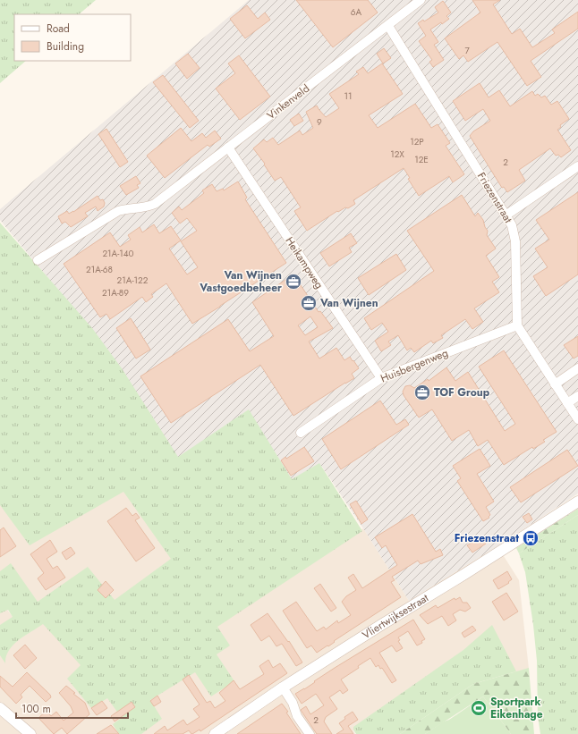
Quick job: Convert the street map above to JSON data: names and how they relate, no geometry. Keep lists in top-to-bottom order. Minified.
{"streets":{"street":["Vinkenveld","Friezenstraat","Heikampweg","Huisbergenweg","Vliertwijksestraat"]},"crossings":[["Vinkenveld","Friezenstraat"],["Vinkenveld","Heikampweg"],["Friezenstraat","Huisbergenweg"],["Heikampweg","Huisbergenweg"]],"places":{"office":["Van Wijnen Vastgoedbeheer","Van Wijnen","TOF Group"],"bus stop":["Friezenstraat"],"sports":["Sportpark Eikenhage"]},"house_numbers":["6A","7","11","9","12P","12X","12E","2","21A-140","21A-68","21A-122","21A-89","2"],"legend":["Road","Building"],"scale_bar":"100 m"}
